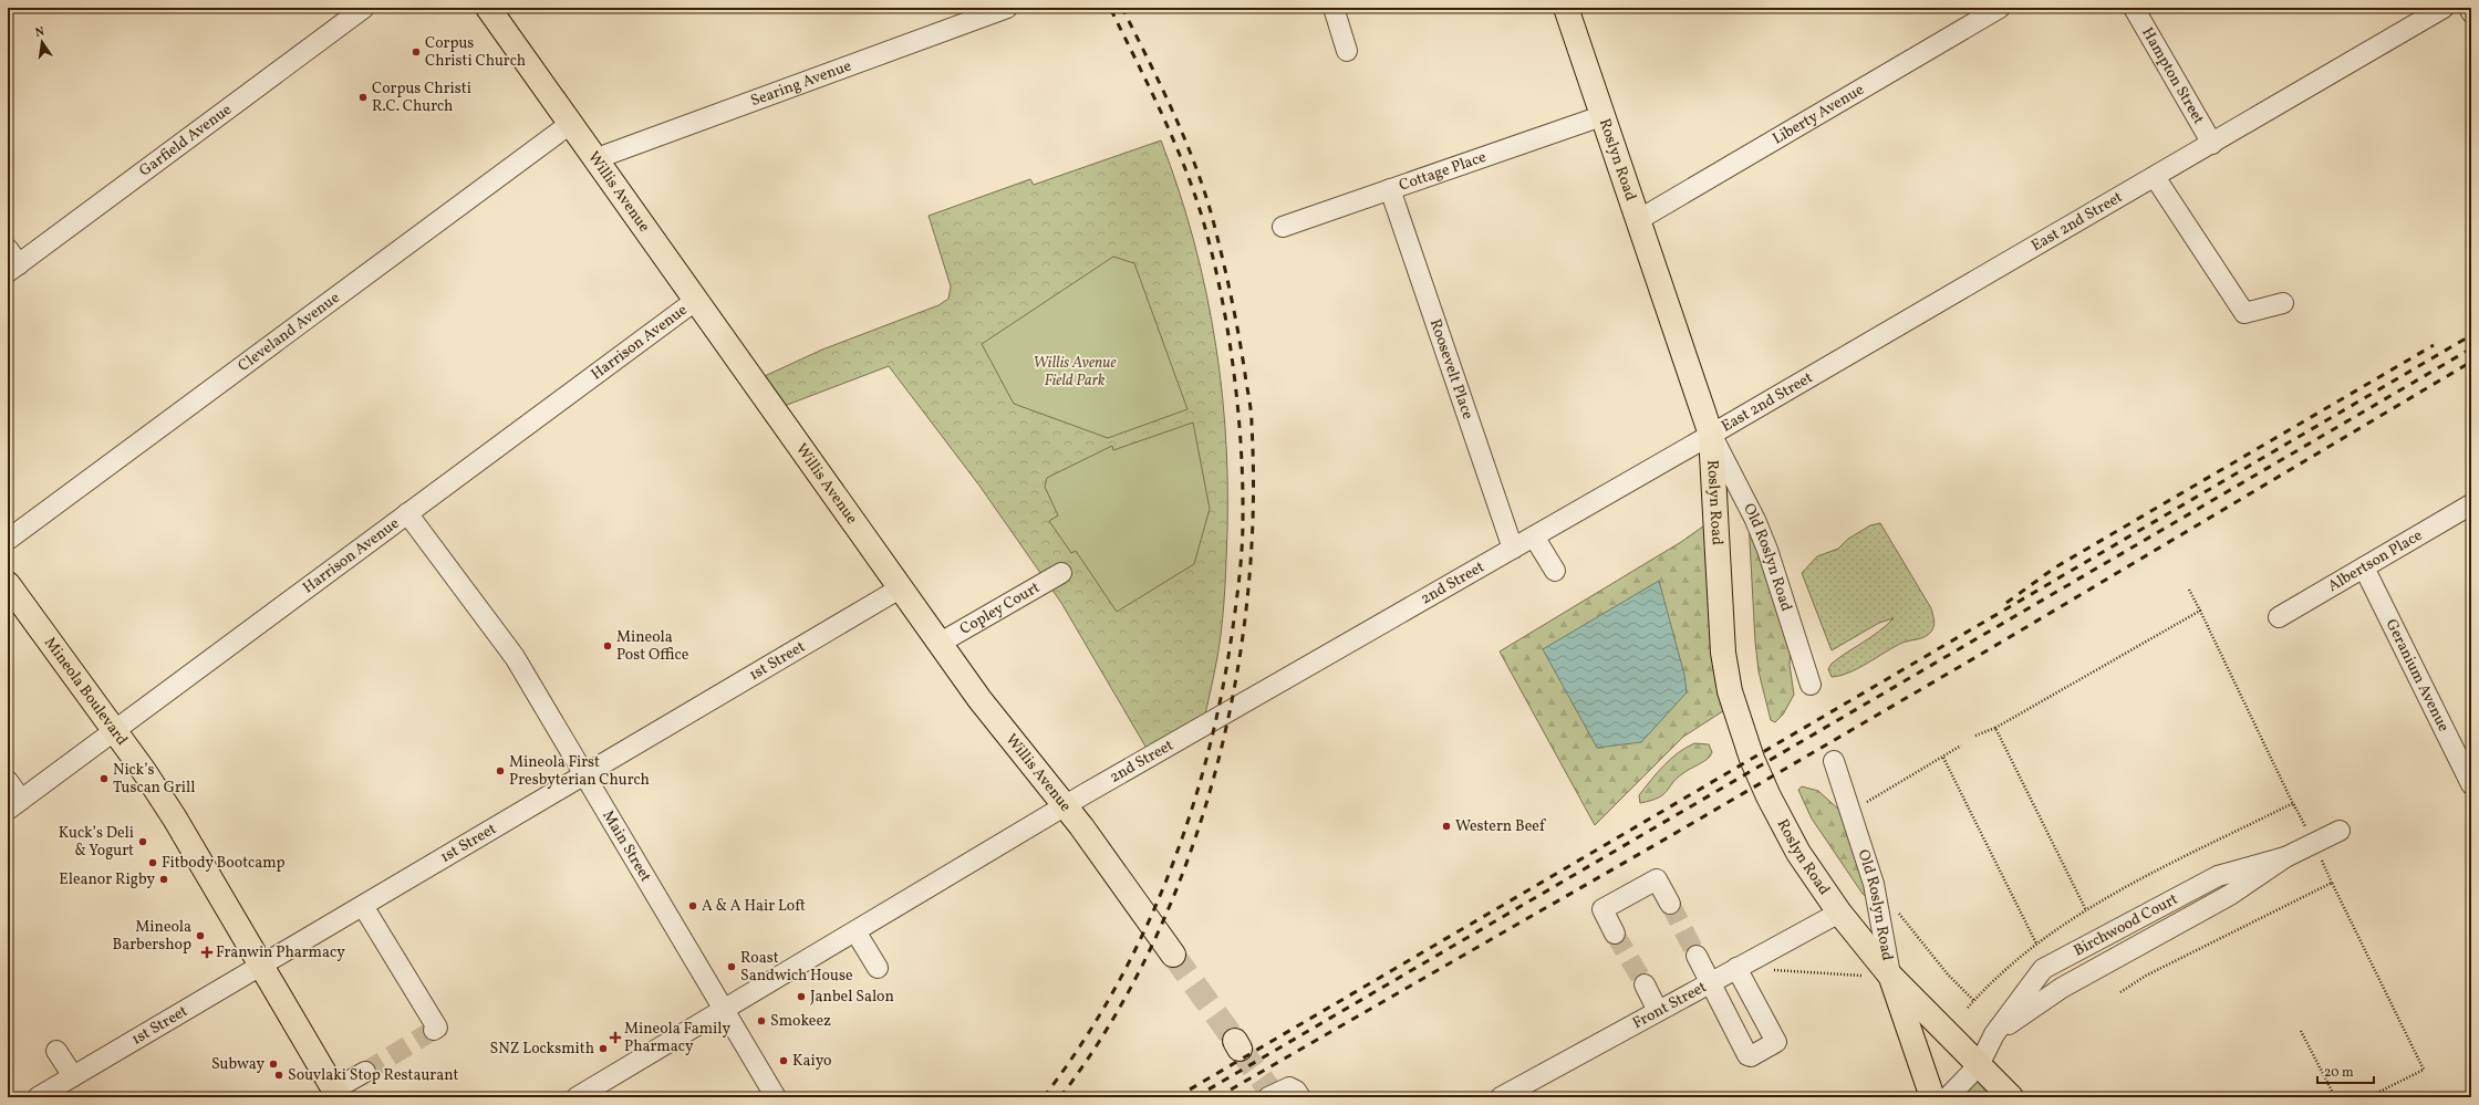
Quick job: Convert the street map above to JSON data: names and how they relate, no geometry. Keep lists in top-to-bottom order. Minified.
{"streets":{"main road":["Roslyn Road","Willis Avenue","Mineola Boulevard"],"street":["Hampton Street","Searing Avenue","Liberty Avenue","Garfield Avenue","Cottage Place","East 2nd Street","Cleveland Avenue","Harrison Avenue","Roosevelt Place","Old Roslyn Road","Albertson Place","2nd Street","Copley Court","1st Street","Geranium Avenue","Main Street","Birchwood Court","Front Street"]},"crossings":[["Hampton Street","East 2nd Street"],["Searing Avenue","Willis Avenue"],["Liberty Avenue","Roslyn Road"],["Roslyn Road","Cottage Place"],["Roslyn Road","East 2nd Street"],["Roslyn Road","Old Roslyn Road"],["Roslyn Road","2nd Street"],["Roslyn Road","Birchwood Court"],["Roslyn Road","Front Street"],["Cottage Place","Roosevelt Place"],["Willis Avenue","Cleveland Avenue"],["Willis Avenue","Harrison Avenue"],["Willis Avenue","2nd Street"],["Willis Avenue","Copley Court"],["Willis Avenue","1st Street"],["East 2nd Street","Old Roslyn Road"],["East 2nd Street","2nd Street"],["Harrison Avenue","Mineola Boulevard"],["Harrison Avenue","Main Street"],["Roosevelt Place","2nd Street"],["Old Roslyn Road","2nd Street"],["Albertson Place","Geranium Avenue"],["2nd Street","Main Street"],["1st Street","Mineola Boulevard"],["1st Street","Main Street"]],"parks":["Willis Avenue Field Park"],"places":{"other":["Corpus Christi Church","Corpus Christi R.C. Church","Mineola Post Office","Mineola First Presbyterian Church","Nick’s Tuscan Grill","Western Beef","Kuck’s Deli & Yogurt","Fitbody Bootcamp","Eleanor Rigby","A & A Hair Loft","Mineola Barbershop","Roast Sandwich House","Janbel Salon","Smokeez","SNZ Locksmith","Kaiyo","Subway","Souvlaki Stop Restaurant"],"health":["Franwin Pharmacy","Mineola Family Pharmacy"]},"scale_bar":"20 m","north":"top"}
